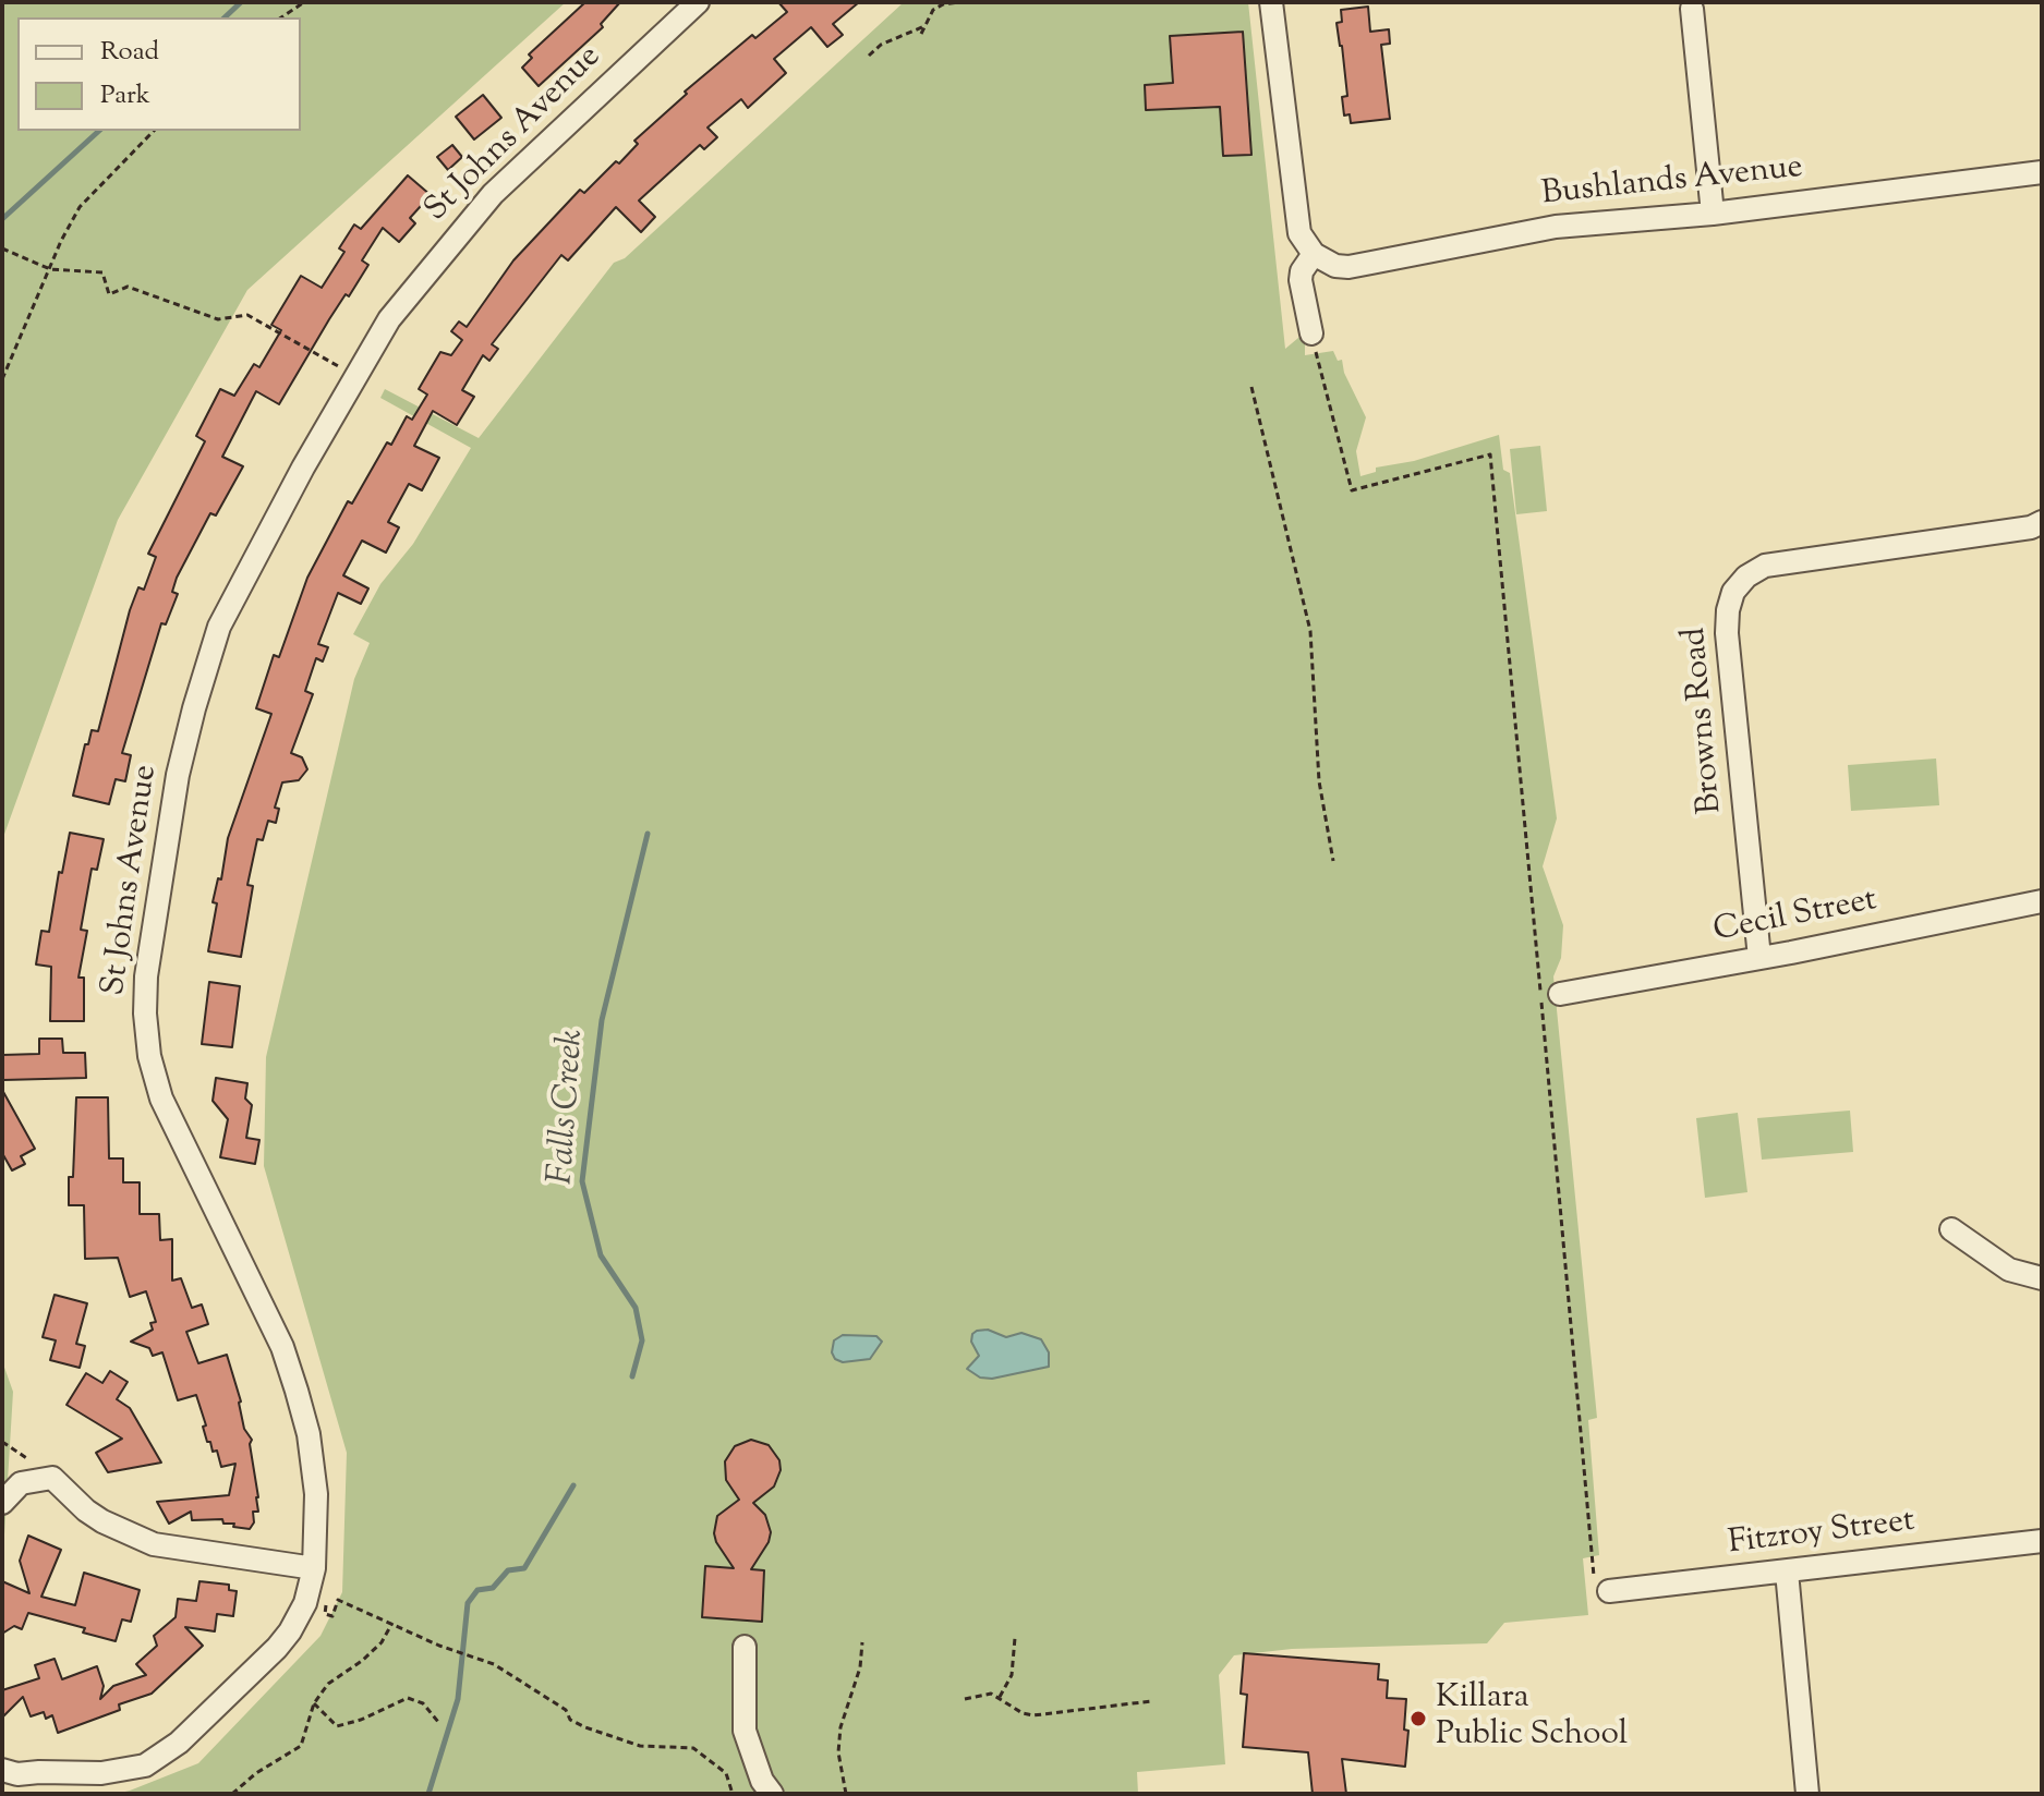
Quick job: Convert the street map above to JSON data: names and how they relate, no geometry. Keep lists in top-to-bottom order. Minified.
{"streets":{"street":["St Johns Avenue","Bushlands Avenue","Browns Road","Cecil Street","Fitzroy Street"]},"crossings":[["Browns Road","Cecil Street"]],"water":["Falls Creek"],"places":["Killara Public School"],"legend":["Road","Park"]}
